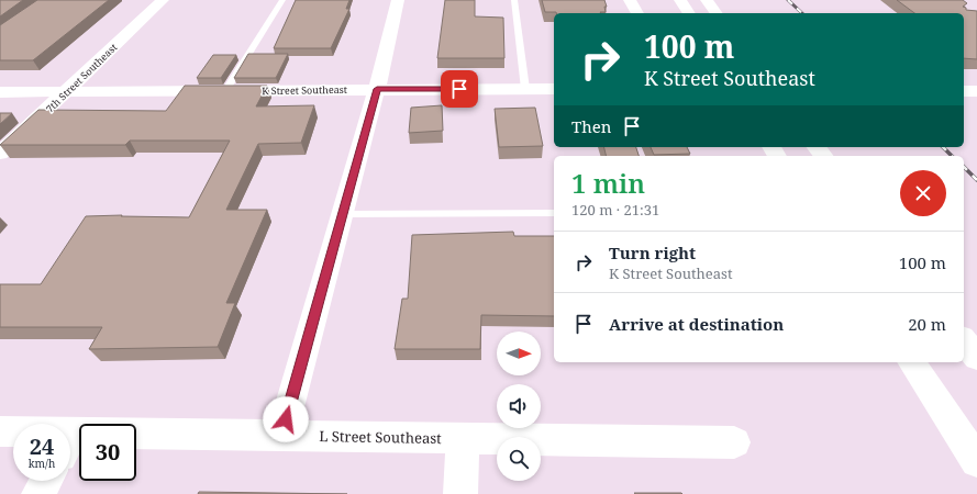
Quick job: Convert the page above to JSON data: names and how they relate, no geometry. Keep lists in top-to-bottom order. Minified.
{"streets":{"main road":["7th Street Southeast","K Street Southeast","L Street Southeast"]},"crossings":[["7th Street Southeast","K Street Southeast"]],"north":"right","page":{"turn":["100 m","K Street Southeast"],"then":"Then","heading":["1 min","120 m · 21:31"],"list":[{"name":"Turn right","note":"K Street Southeast","value":"100 m"},{"name":"Arrive at destination","value":"20 m"}],"speed":"24 km/h","limit":"30"}}
